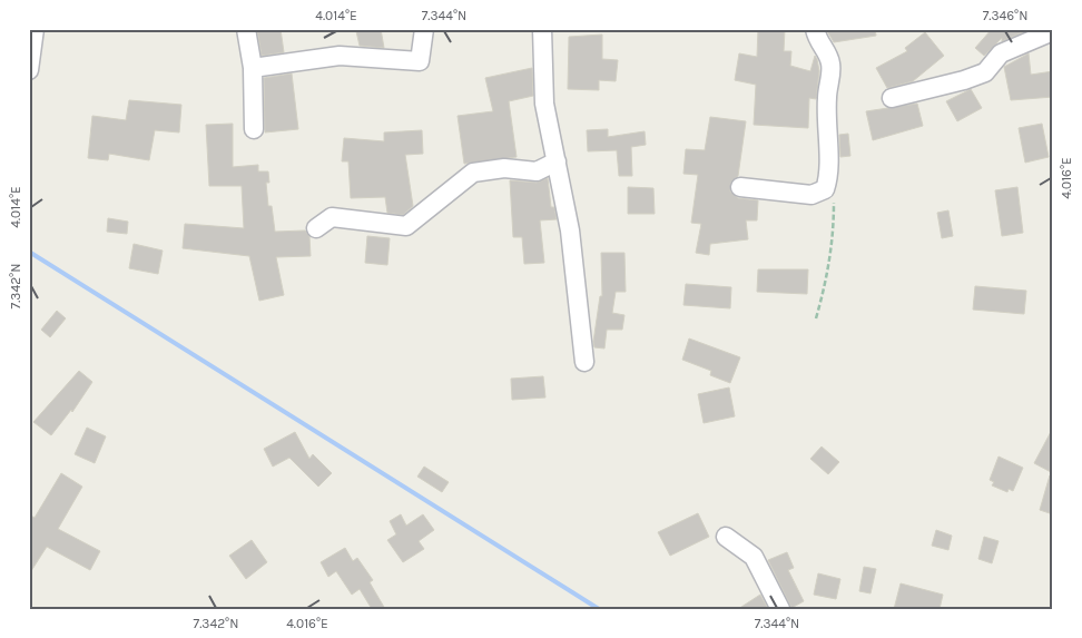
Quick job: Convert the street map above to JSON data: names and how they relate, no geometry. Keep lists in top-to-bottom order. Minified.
{"coordinates":["4.014°E","7.344°N","7.346°N","4.016°E","7.342°N"]}
